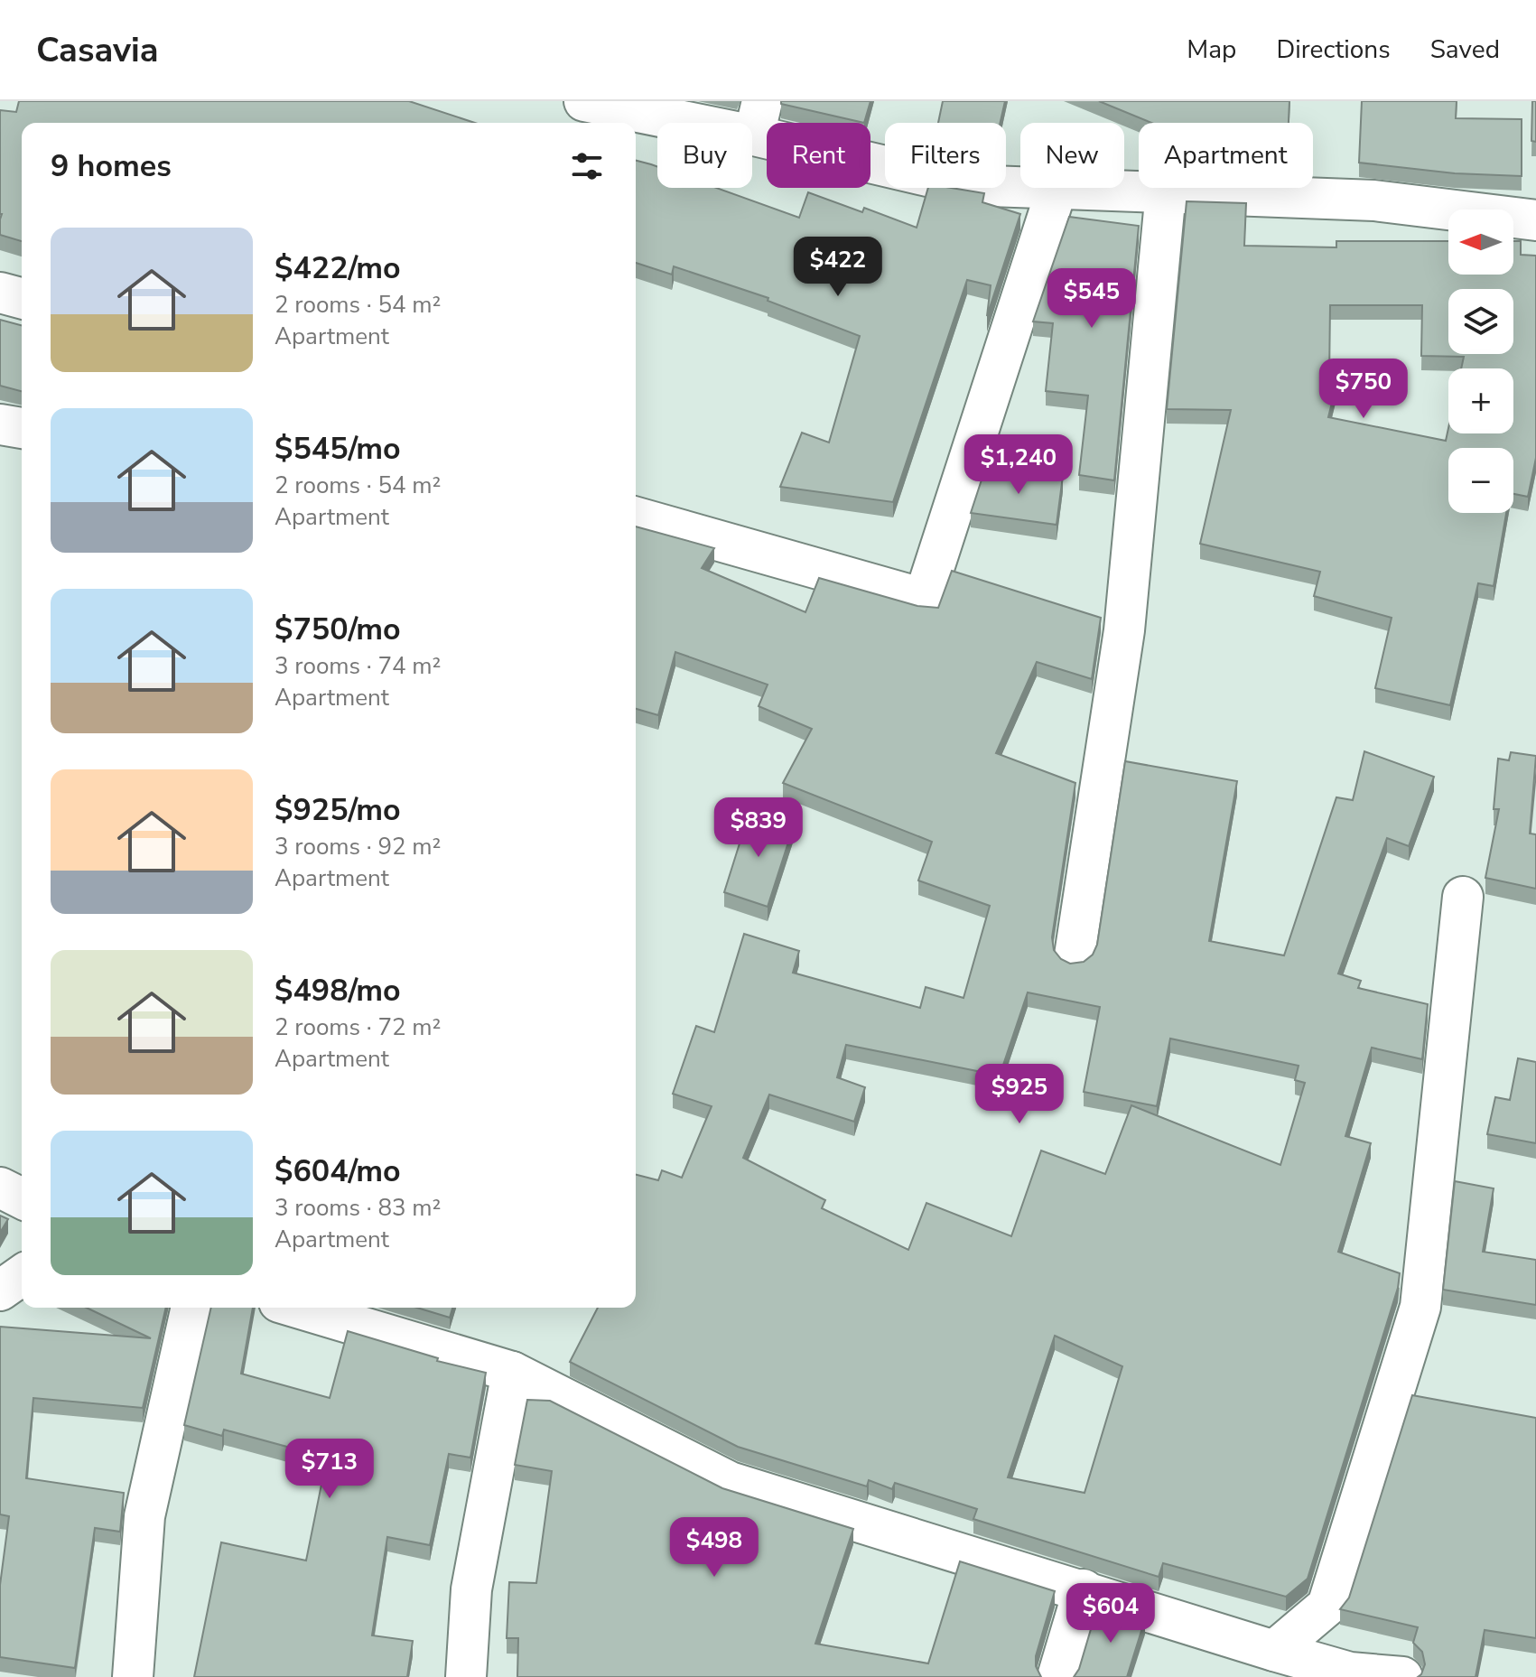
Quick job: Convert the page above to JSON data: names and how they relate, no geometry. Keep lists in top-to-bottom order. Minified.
{"north":"left","page":{"header":"Casavia","nav":["Map","Directions","Saved"],"chip":["Buy","Rent","Filters","New","Apartment"],"heading":"9 homes","map_buttons":["+","−"],"list":[{"name":"$422/mo","note":"2 rooms · 54 m² · Apartment"},{"name":"$545/mo","note":"2 rooms · 54 m² · Apartment"},{"name":"$750/mo","note":"3 rooms · 74 m² · Apartment"},{"name":"$925/mo","note":"3 rooms · 92 m² · Apartment"},{"name":"$498/mo","note":"2 rooms · 72 m² · Apartment"},{"name":"$604/mo","note":"3 rooms · 83 m² · Apartment"}],"price":["$422","$545","$750","$1,240","$839","$925","$713","$498","$604"]}}
